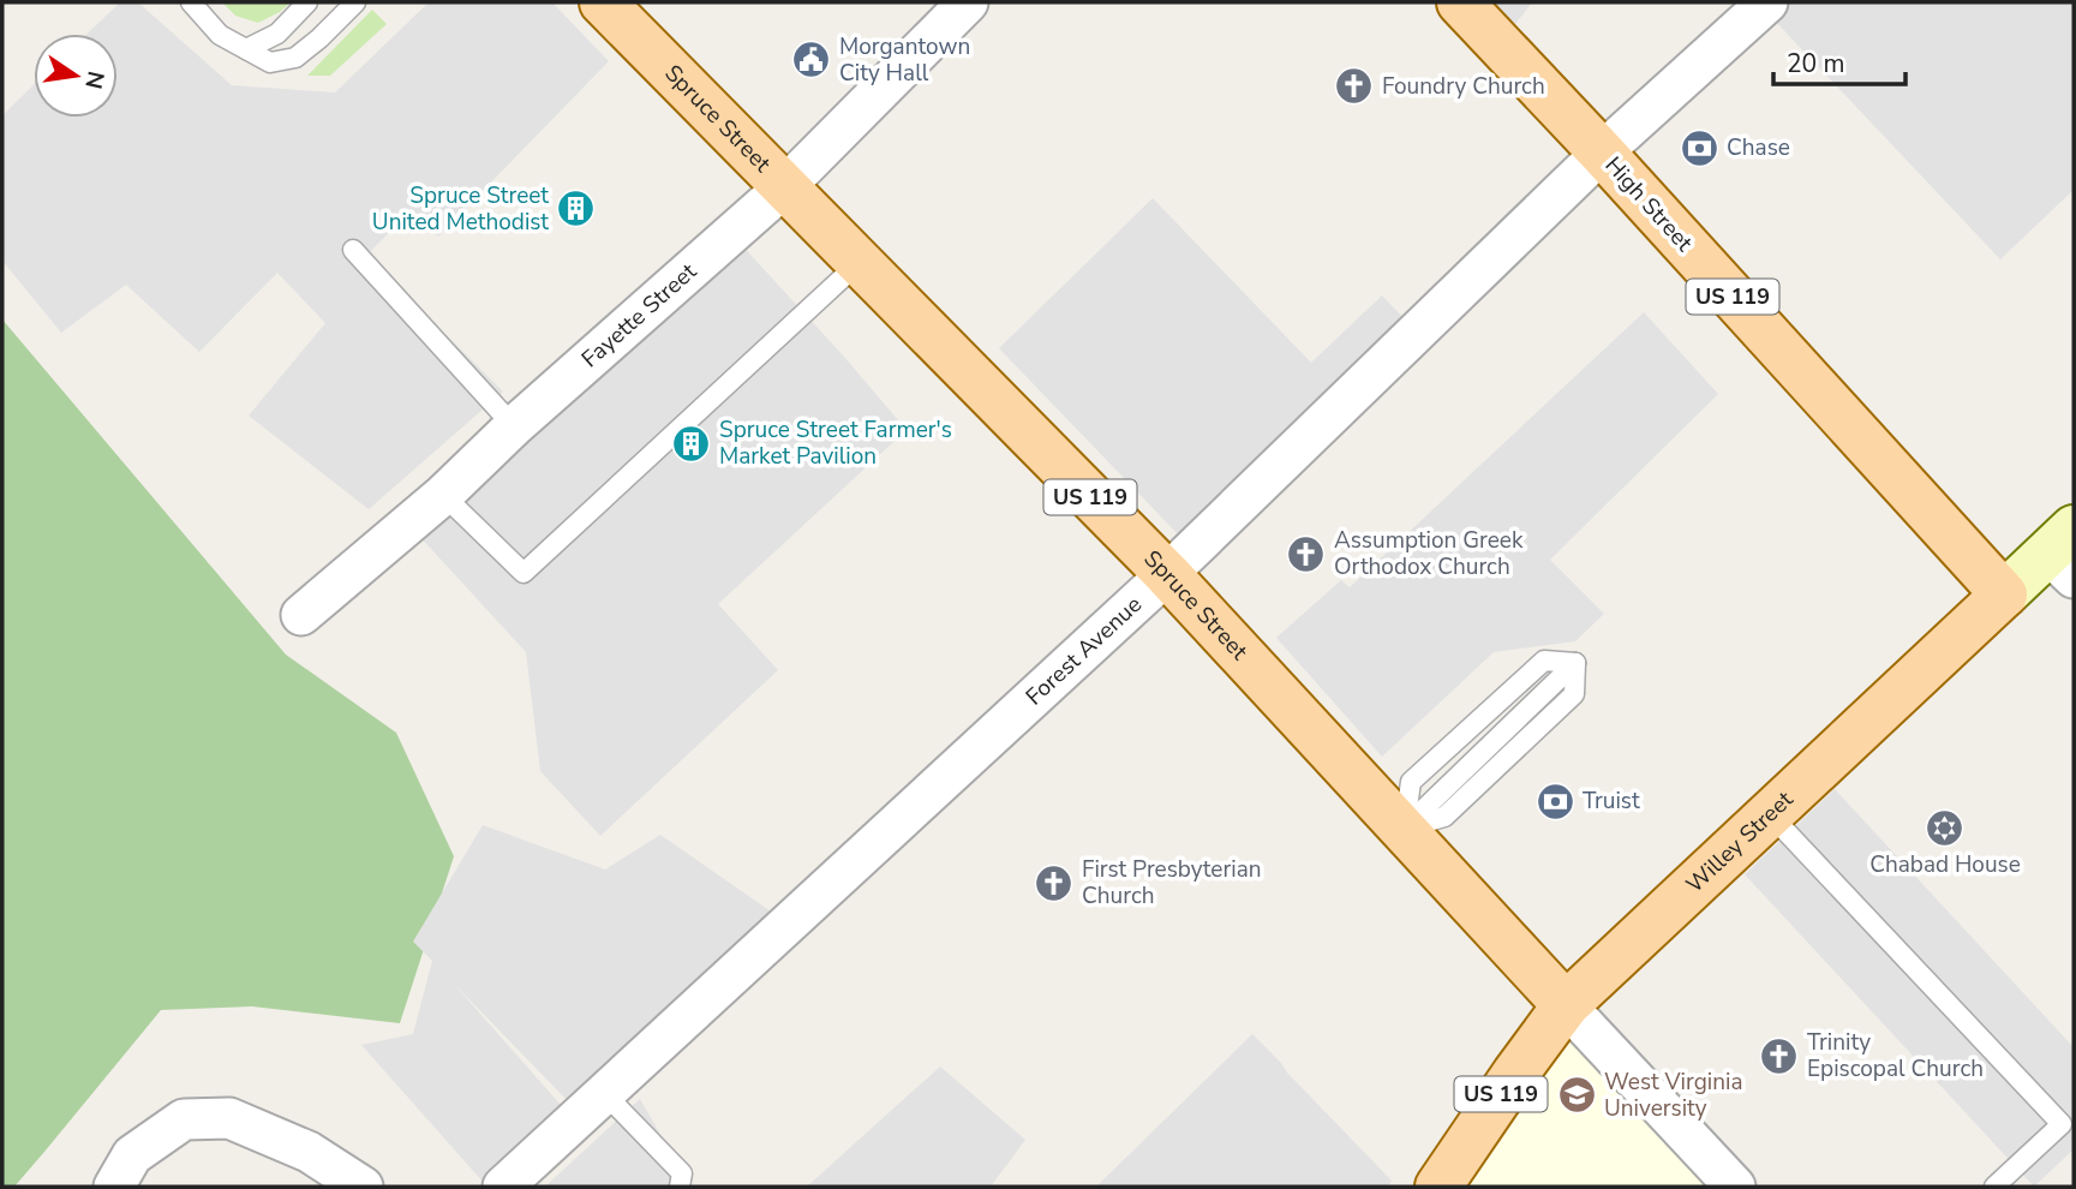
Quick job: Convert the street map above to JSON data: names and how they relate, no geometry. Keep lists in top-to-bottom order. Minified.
{"streets":{"main road":["Spruce Street","High Street","US 119","Willey Street"],"street":["Fayette Street","Forest Avenue"]},"crossings":[["Spruce Street","Fayette Street"],["Spruce Street","Forest Avenue"],["Spruce Street","Willey Street"],["High Street","Forest Avenue"],["High Street","Willey Street"]],"places":{"public building":["Morgantown City Hall"],"church":["Foundry Church","Assumption Greek Orthodox Church","First Presbyterian Church","Trinity Episcopal Church"],"bank":["Chase","Truist"],"building":["Spruce Street United Methodist","Spruce Street Farmer's Market Pavilion"],"synagogue":["Chabad House"],"school or university":["West Virginia University"]},"scale_bar":"20 m","north":"right"}
